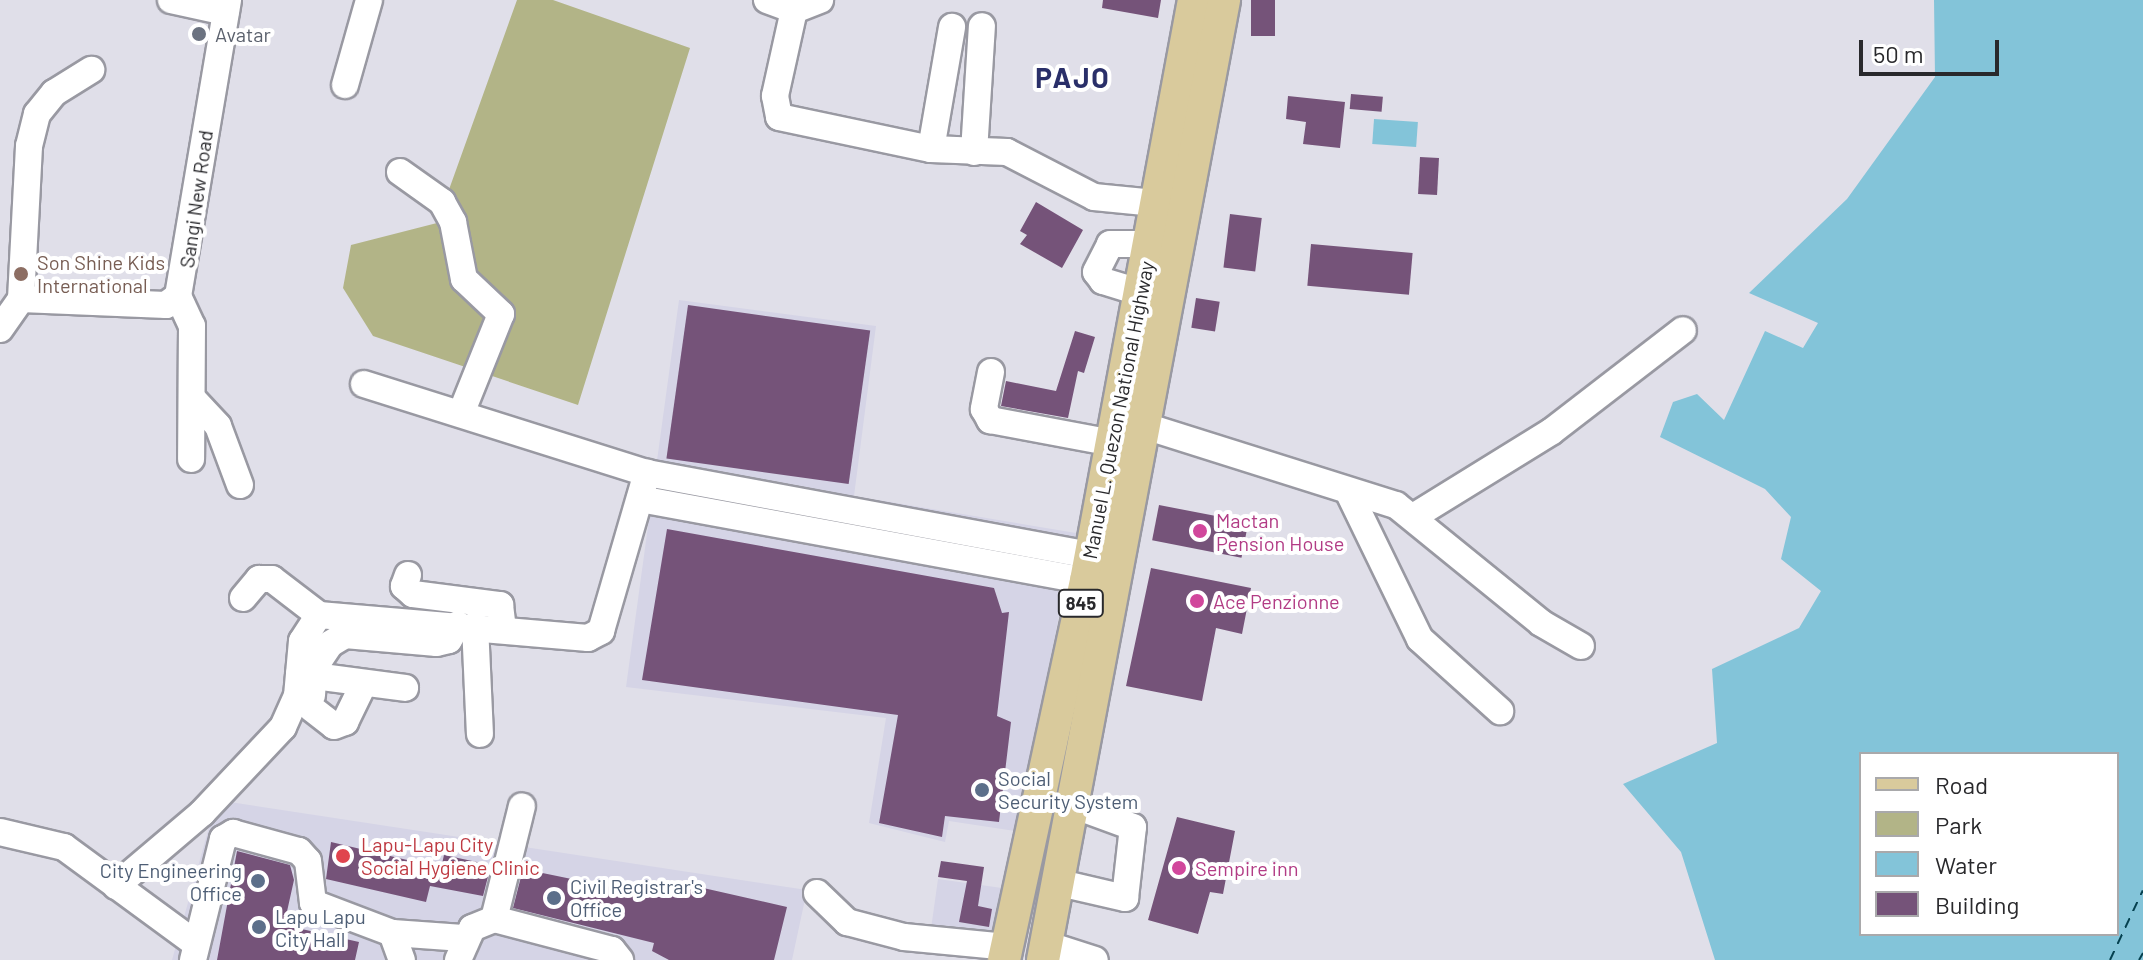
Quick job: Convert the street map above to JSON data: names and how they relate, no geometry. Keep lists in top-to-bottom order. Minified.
{"streets":{"main road":["Manuel L. Quezon National Highway","845"],"street":["Sangi New Road"]},"districts":["PAJO"],"places":["Avatar","Son Shine Kids International","Mactan Pension House","Ace Penzionne","Social Security System","Lapu-Lapu City Social Hygiene Clinic","Sempire inn","City Engineering Office","Civil Registrar's Office","Lapu Lapu City Hall"],"legend":["Road","Park","Water","Building"],"scale_bar":"50 m"}
